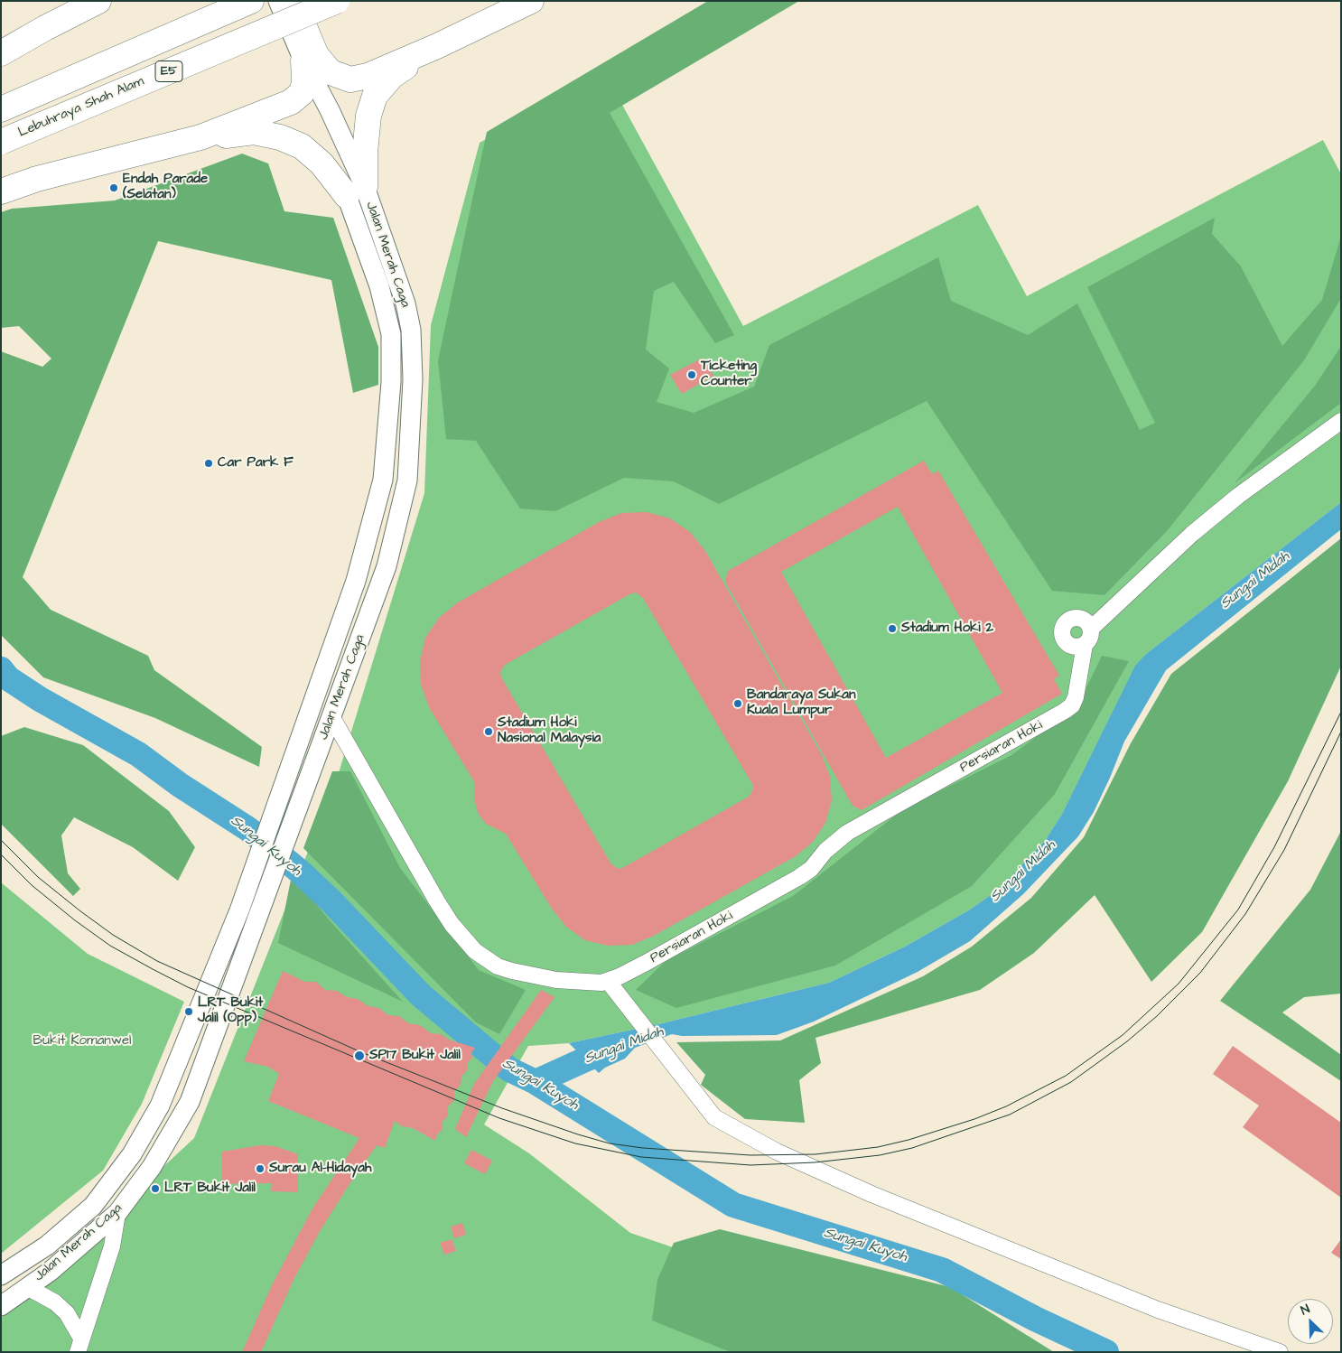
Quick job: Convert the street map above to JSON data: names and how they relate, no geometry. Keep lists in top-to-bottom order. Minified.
{"streets":{"highway":["E5","Lebuhraya Shah Alam"],"street":["Jalan Merah Caga","Persiaran Hoki"]},"crossings":[["Jalan Merah Caga","Persiaran Hoki"]],"water":["Sungai Midah","Sungai Kuyoh"],"parks":["Bukit Komanwel"],"places":["Endah Parade (Selatan)","Ticketing Counter","Car Park F","Stadium Hoki 2","Bandaraya Sukan Kuala Lumpur","Stadium Hoki Nasional Malaysia","LRT Bukit Jalil (Opp)","SP17 Bukit Jalil","Surau Al-Hidayah","LRT Bukit Jalil"],"north":"top left"}
